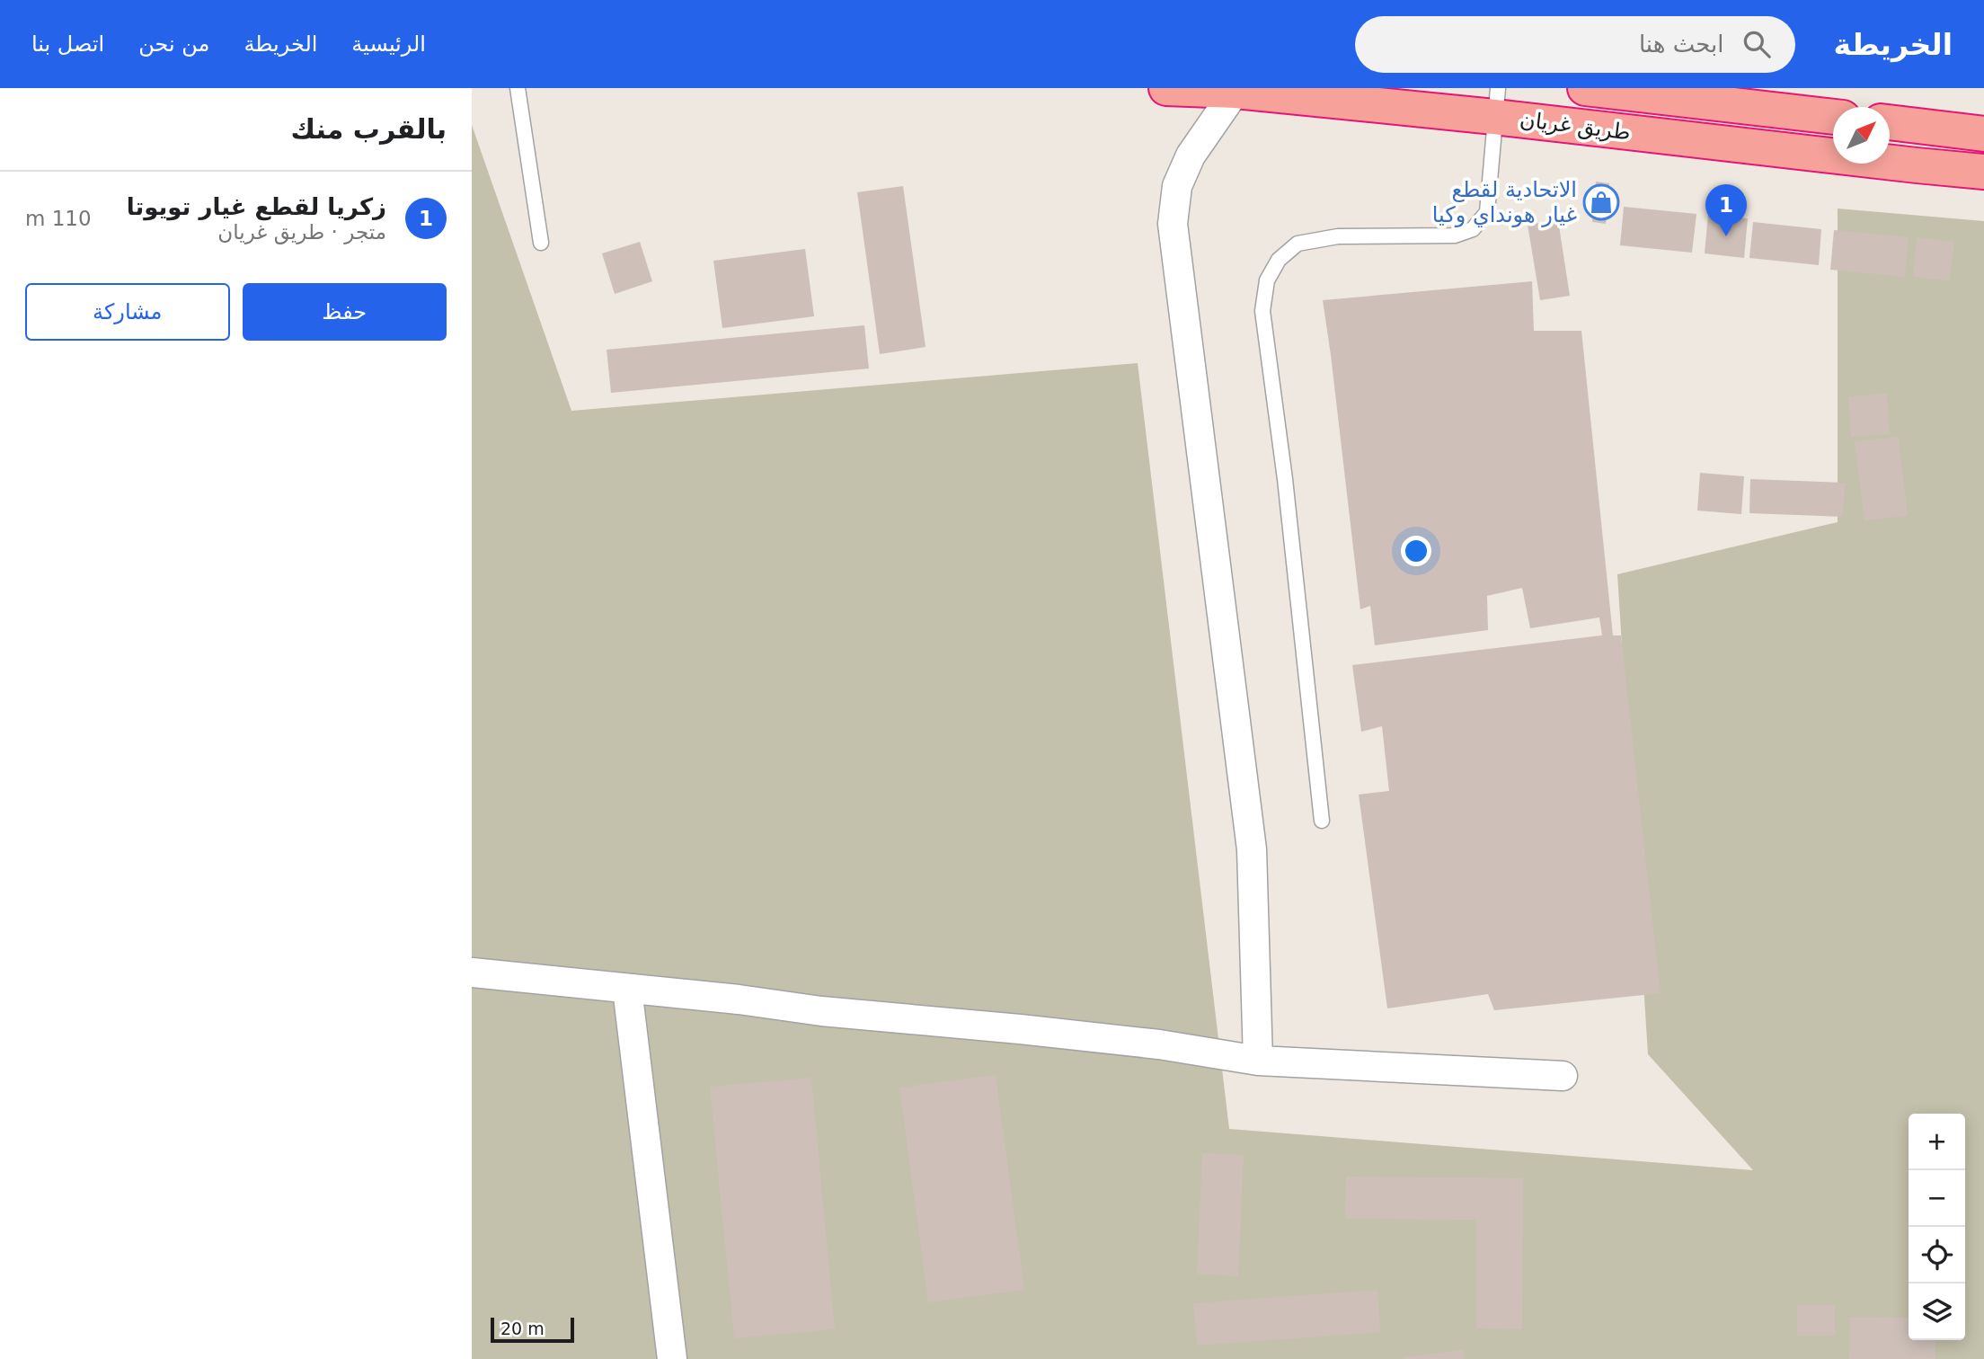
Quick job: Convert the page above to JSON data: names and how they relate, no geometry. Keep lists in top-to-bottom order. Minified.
{"streets":{"highway":["طريق غريان"]},"places":{"shop":["الاتحادية لقطع غيار هونداي وكيا"]},"scale_bar":"20 m","north":"top right","page":{"header":"الخريطة","search":"ابحث هنا","nav":["الرئيسية","الخريطة","من نحن","اتصل بنا"],"heading":"بالقرب منك","list":[{"mark":"1","name":"زكريا لقطع غيار تويوتا","note":"متجر · طريق غريان","value":"110 m"}],"pins":"1","buttons":["حفظ","مشاركة"],"map_buttons":["+","−"],"scale":"20 m"}}
